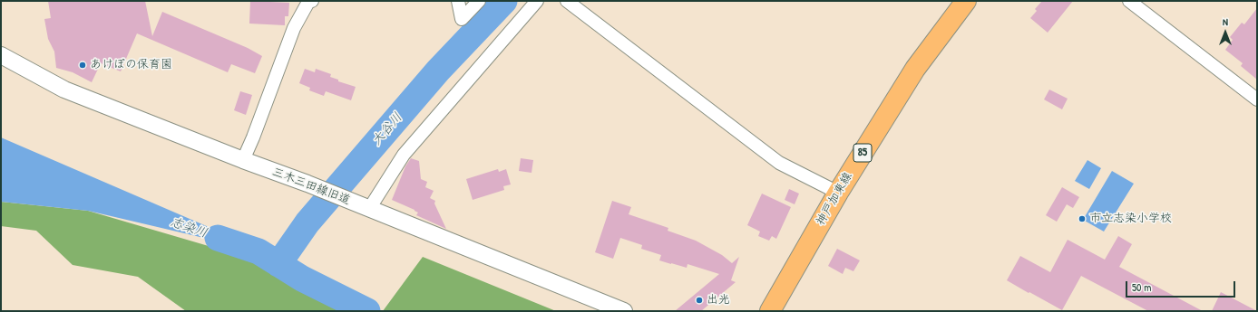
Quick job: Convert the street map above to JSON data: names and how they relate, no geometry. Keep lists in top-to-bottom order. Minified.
{"streets":{"main road":["85","神戸加東線"],"street":["三木三田線旧道"]},"water":["大谷川","志染川"],"places":["あけぼの保育園","市立志染小学校","出光"],"scale_bar":"50 m","north":"top"}
